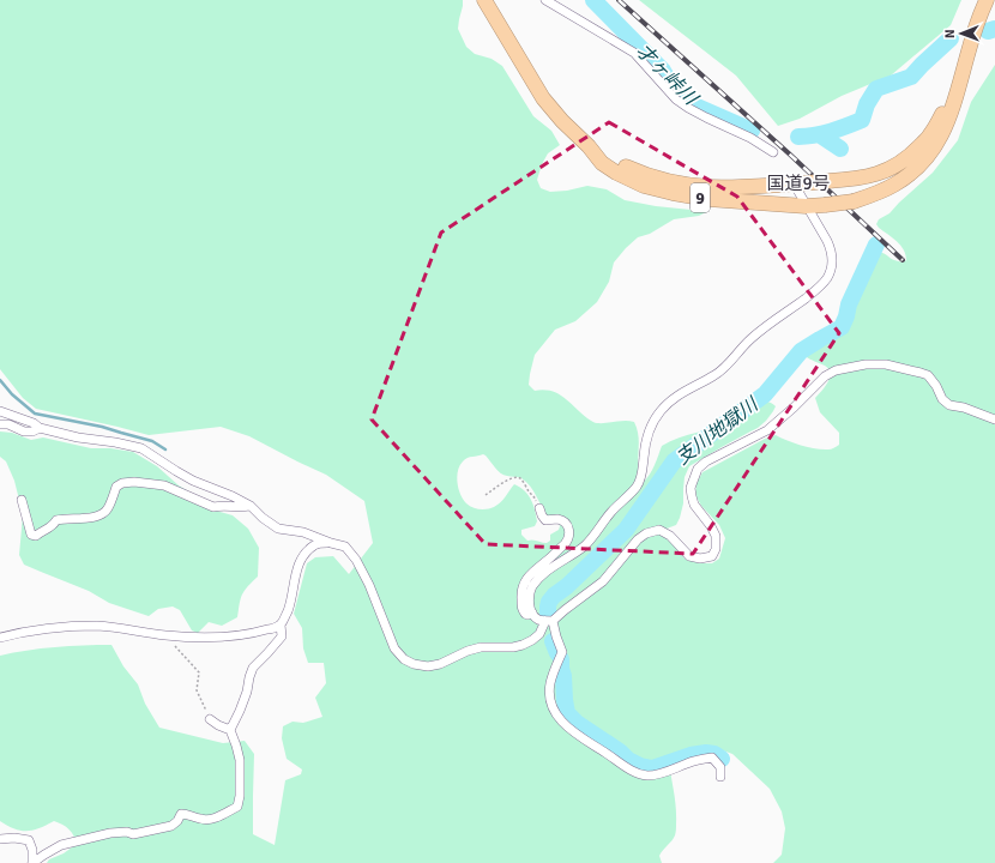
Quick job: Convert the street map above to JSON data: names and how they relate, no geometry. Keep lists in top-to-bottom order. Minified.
{"streets":{"highway":["国道9号","9"]},"water":["才ヶ峠川","支川地獄川"],"north":"left"}
